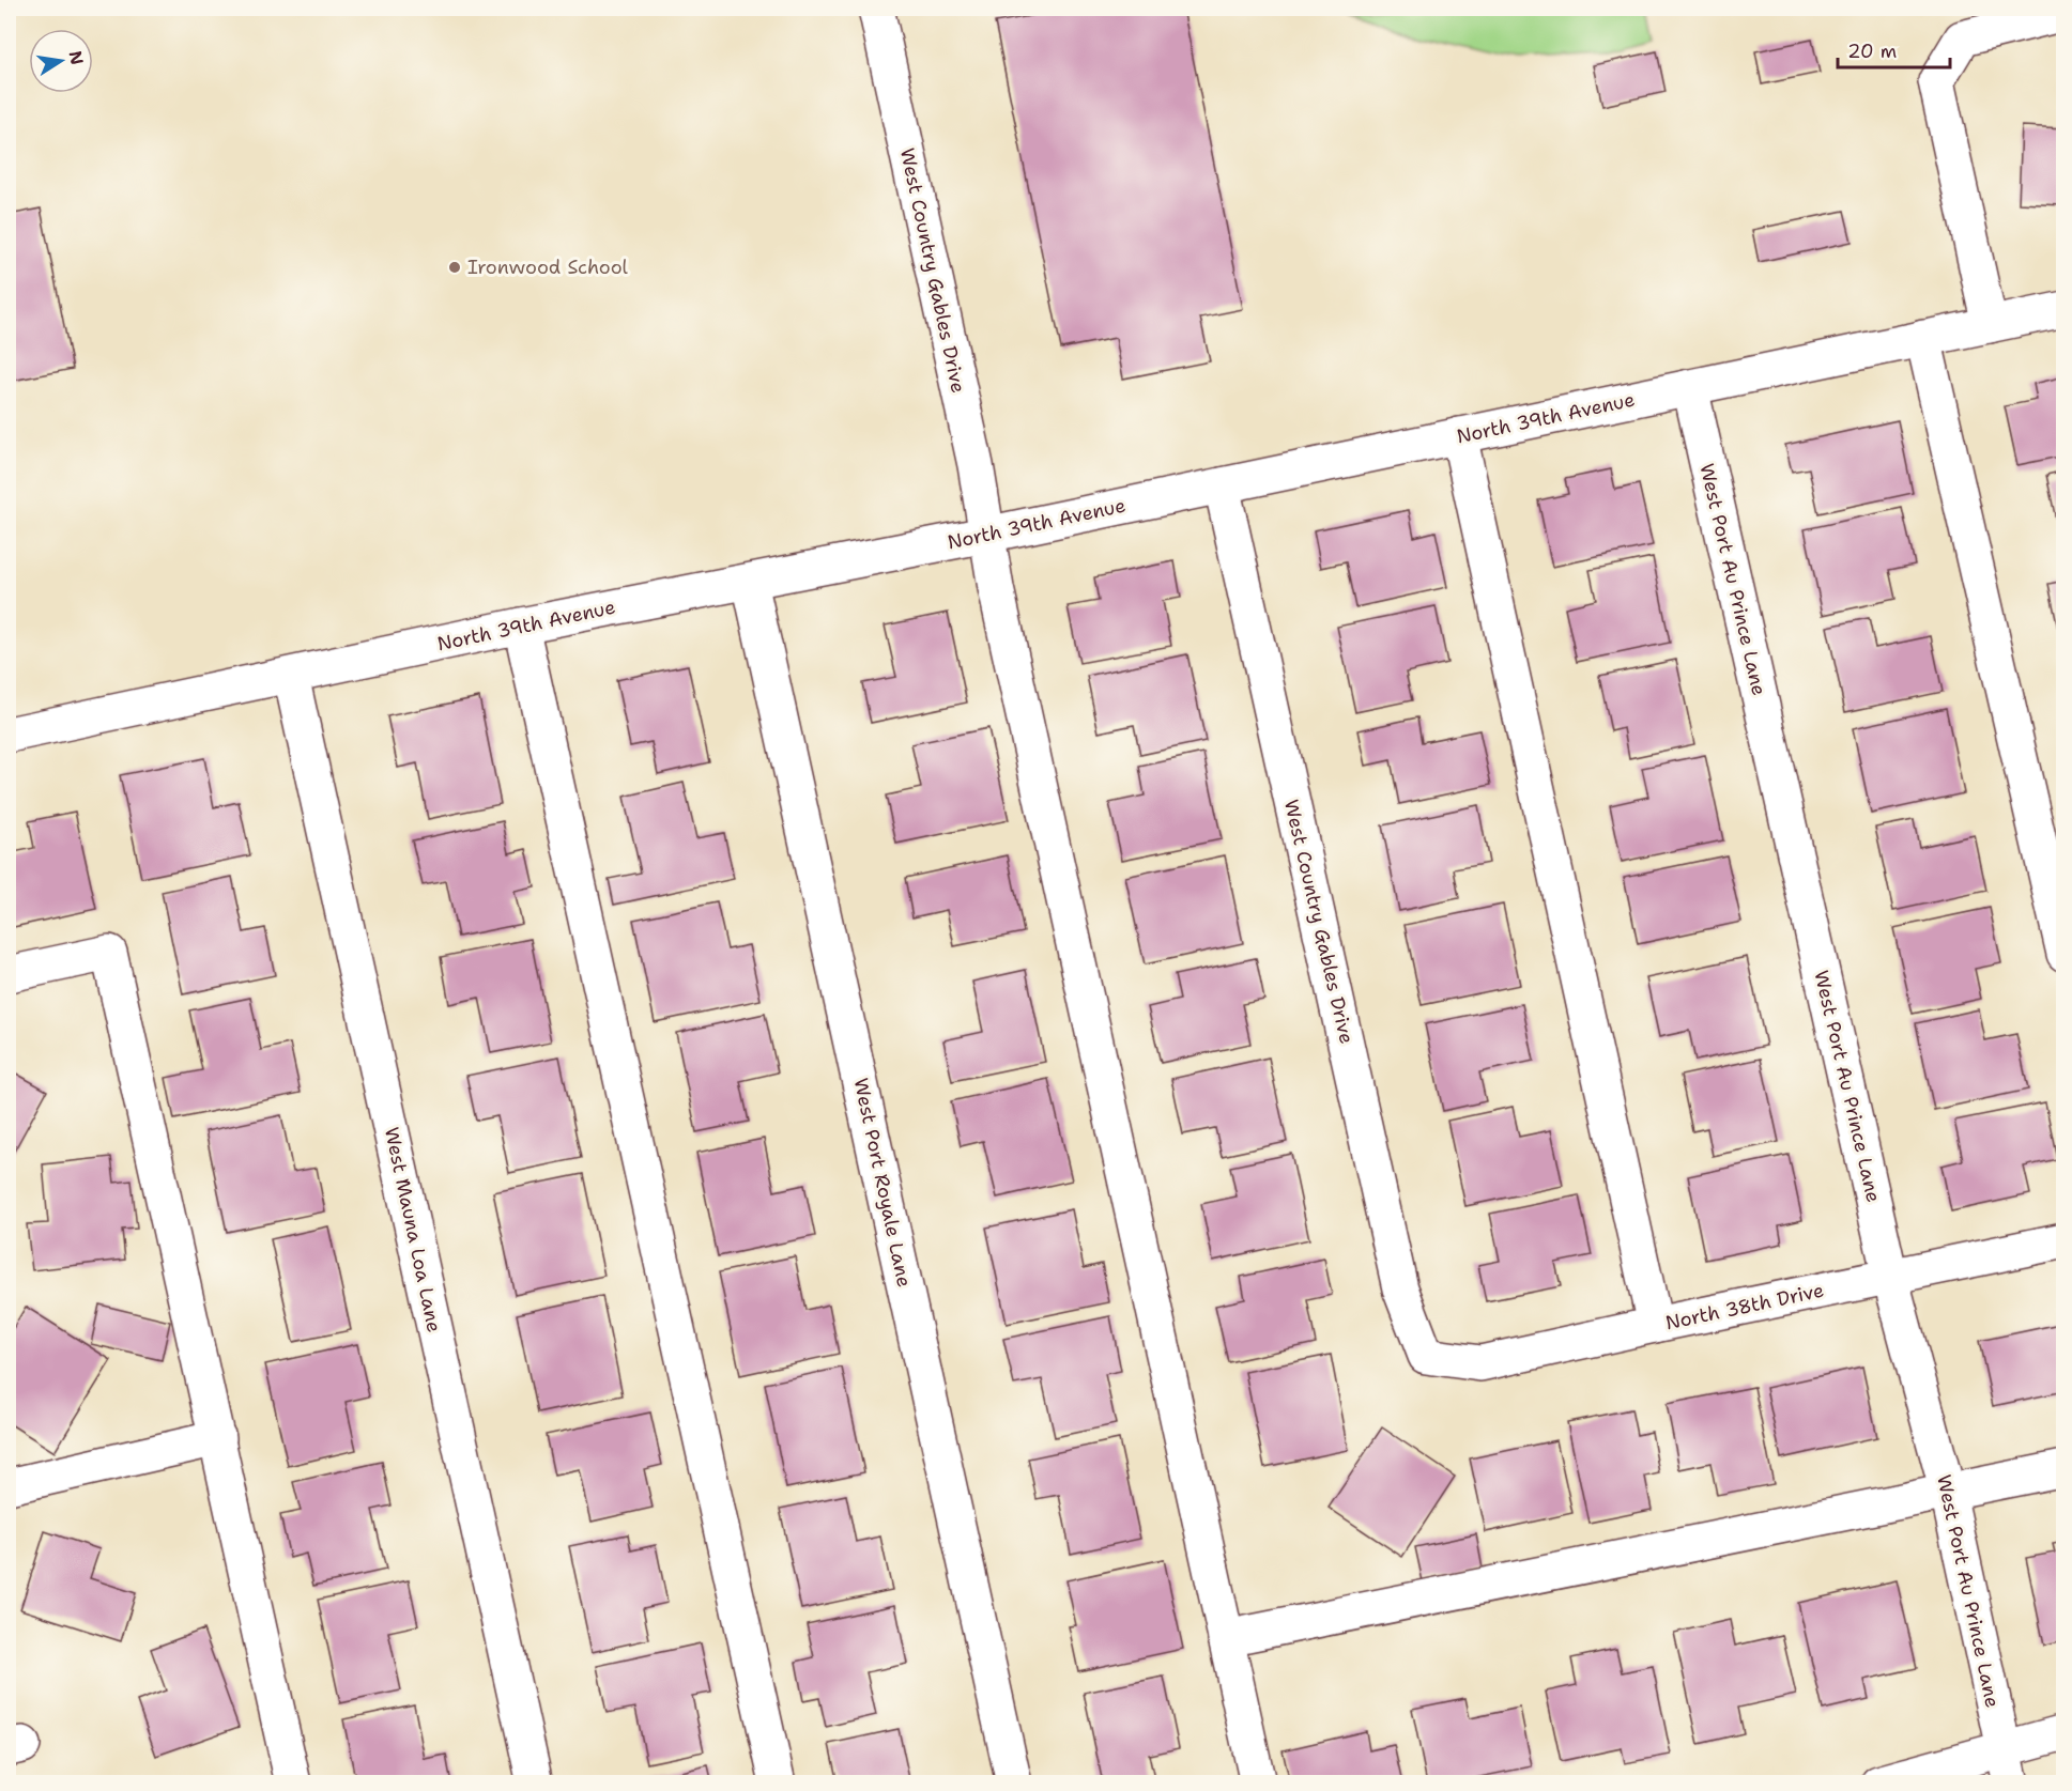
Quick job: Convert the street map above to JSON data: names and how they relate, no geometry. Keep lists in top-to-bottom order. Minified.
{"streets":{"street":["West Country Gables Drive","North 39th Avenue","West Port Au Prince Lane","West Port Royale Lane","West Mauna Loa Lane","North 38th Drive"]},"crossings":[["West Country Gables Drive","North 39th Avenue"],["West Country Gables Drive","North 38th Drive"],["North 39th Avenue","West Port Au Prince Lane"],["North 39th Avenue","West Port Royale Lane"],["North 39th Avenue","West Mauna Loa Lane"],["West Port Au Prince Lane","North 38th Drive"]],"places":["Ironwood School"],"scale_bar":"20 m","north":"right"}
